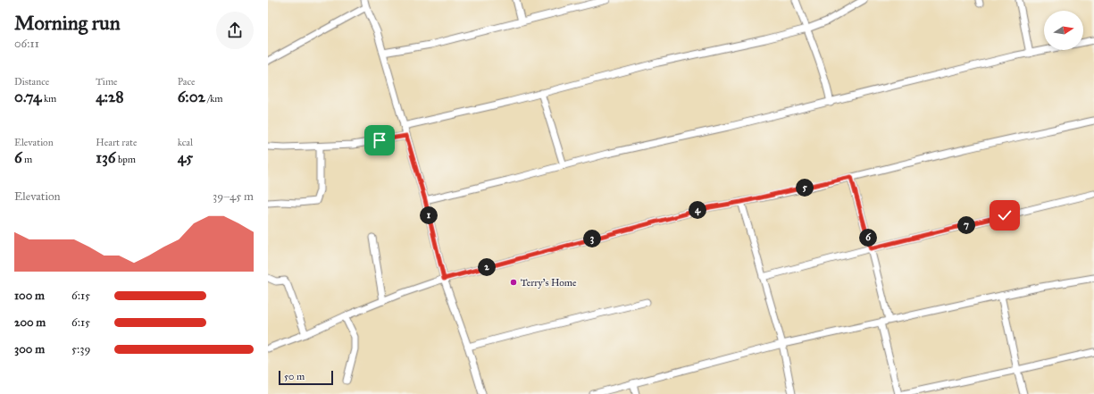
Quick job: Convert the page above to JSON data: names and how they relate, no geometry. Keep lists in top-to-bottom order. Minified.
{"places":["Terry's Home"],"scale_bar":"50 m","north":"right","page":{"heading":["Morning run","06:11"],"stats":[["Distance","0.74 km"],["Time","4:28"],["Pace","6:02 /km"],["Elevation","6 m"],["Heart rate","136 bpm"],["kcal","45"]],"pins":["5","4","1","7","6","3","2"],"chart":["Elevation","39–45 m"],"list":[{"name":"100 m","note":"6:15"},{"name":"200 m","note":"6:15"},{"name":"300 m","note":"5:39"}],"scale":"50 m"}}
